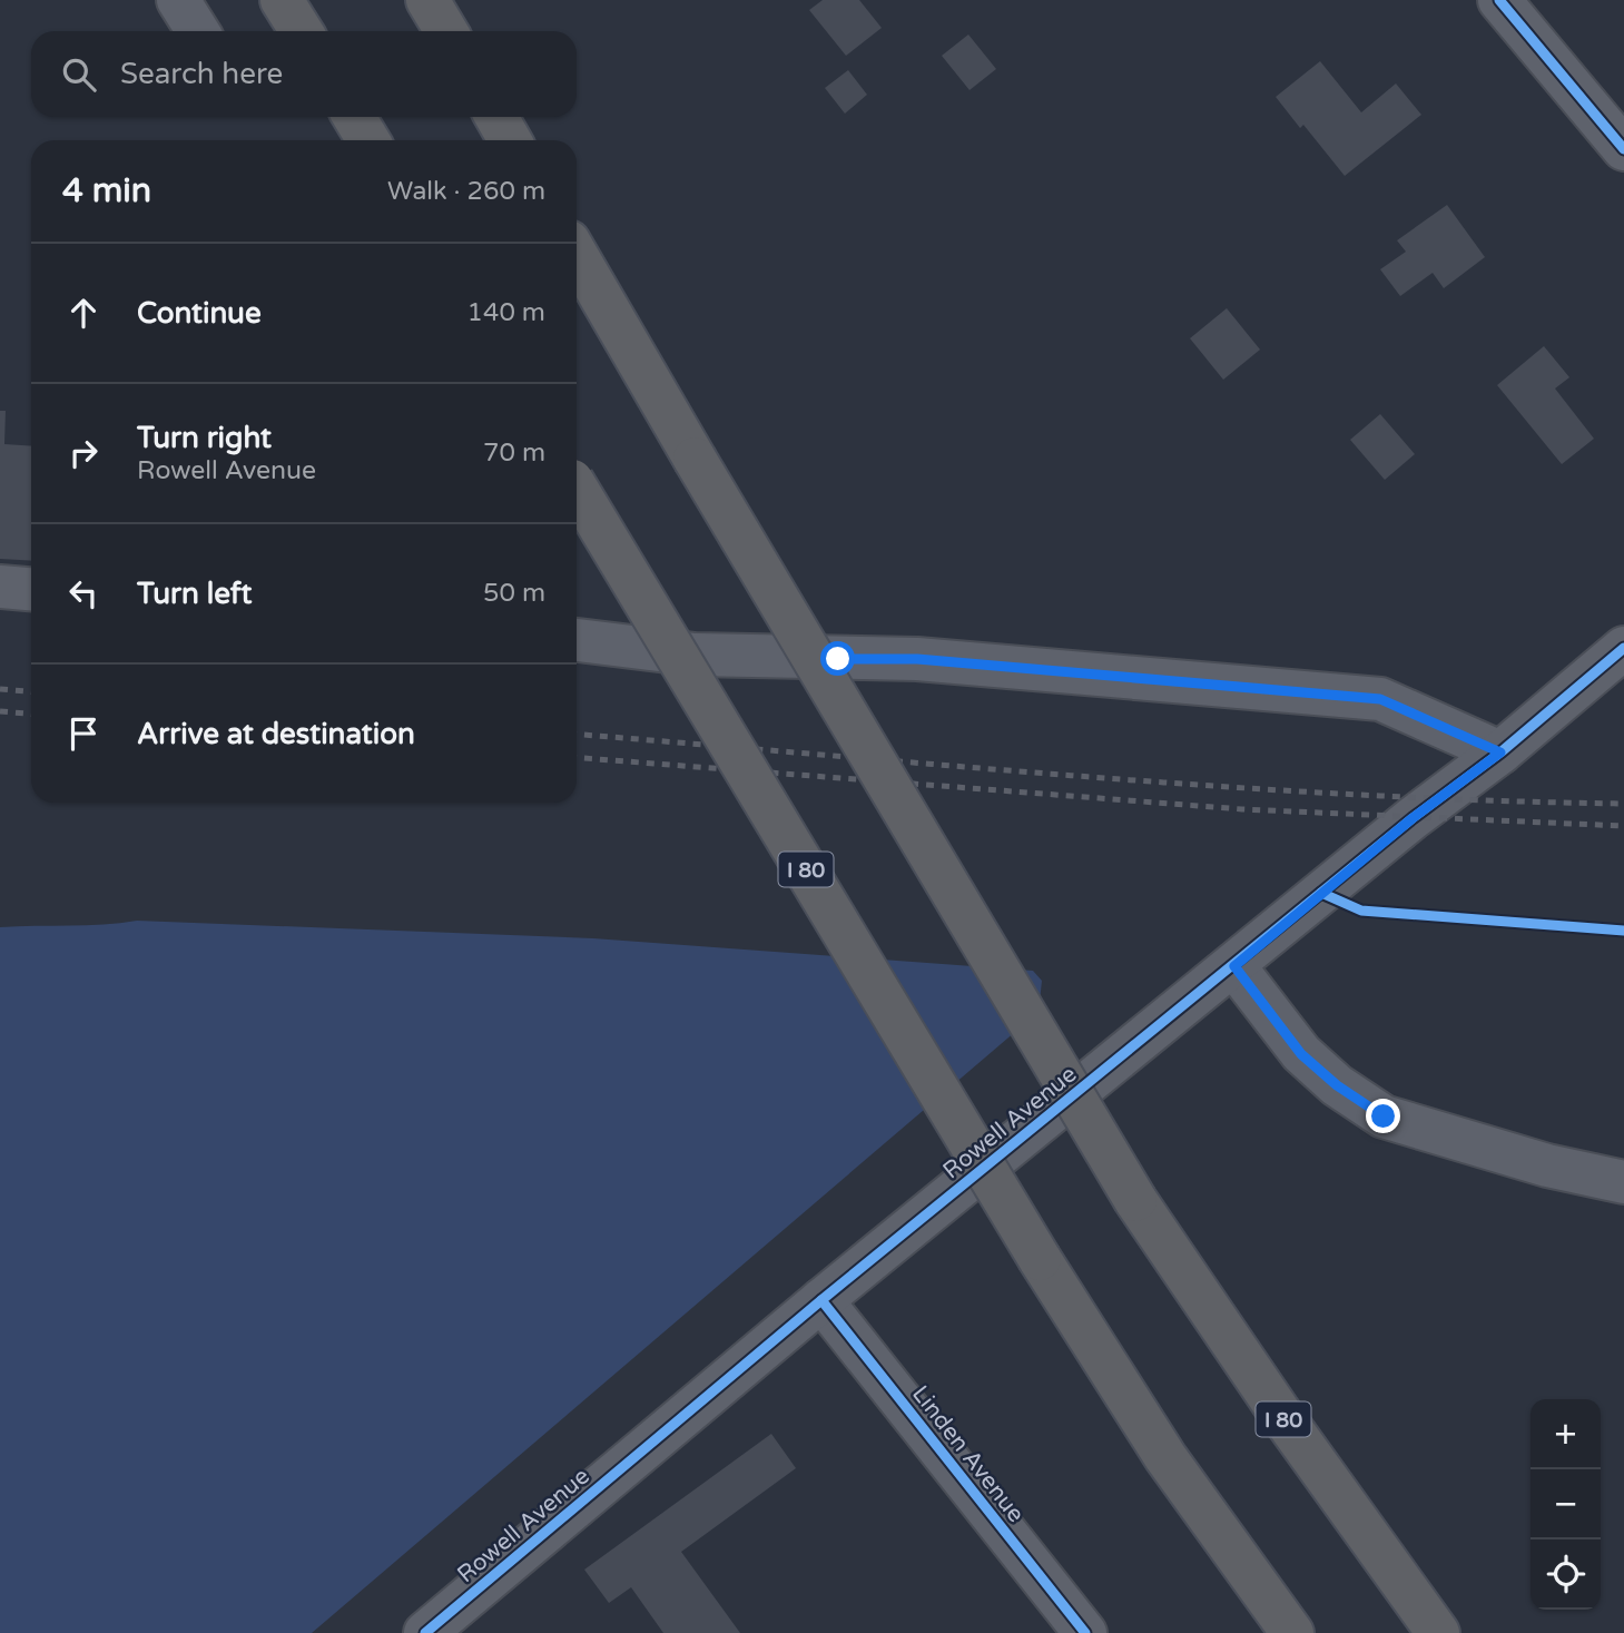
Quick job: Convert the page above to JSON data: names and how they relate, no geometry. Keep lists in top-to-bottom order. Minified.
{"streets":{"highway":["I 80"],"street":["Rowell Avenue","Linden Avenue"]},"crossings":[["Rowell Avenue","Linden Avenue"]],"page":{"search":"Search here","heading":["4 min","Walk · 260 m"],"list":[["Continue","140 m"],["Turn right","Rowell Avenue","70 m"],["Turn left","50 m"],"Arrive at destination"],"map_buttons":["+","−"]}}
